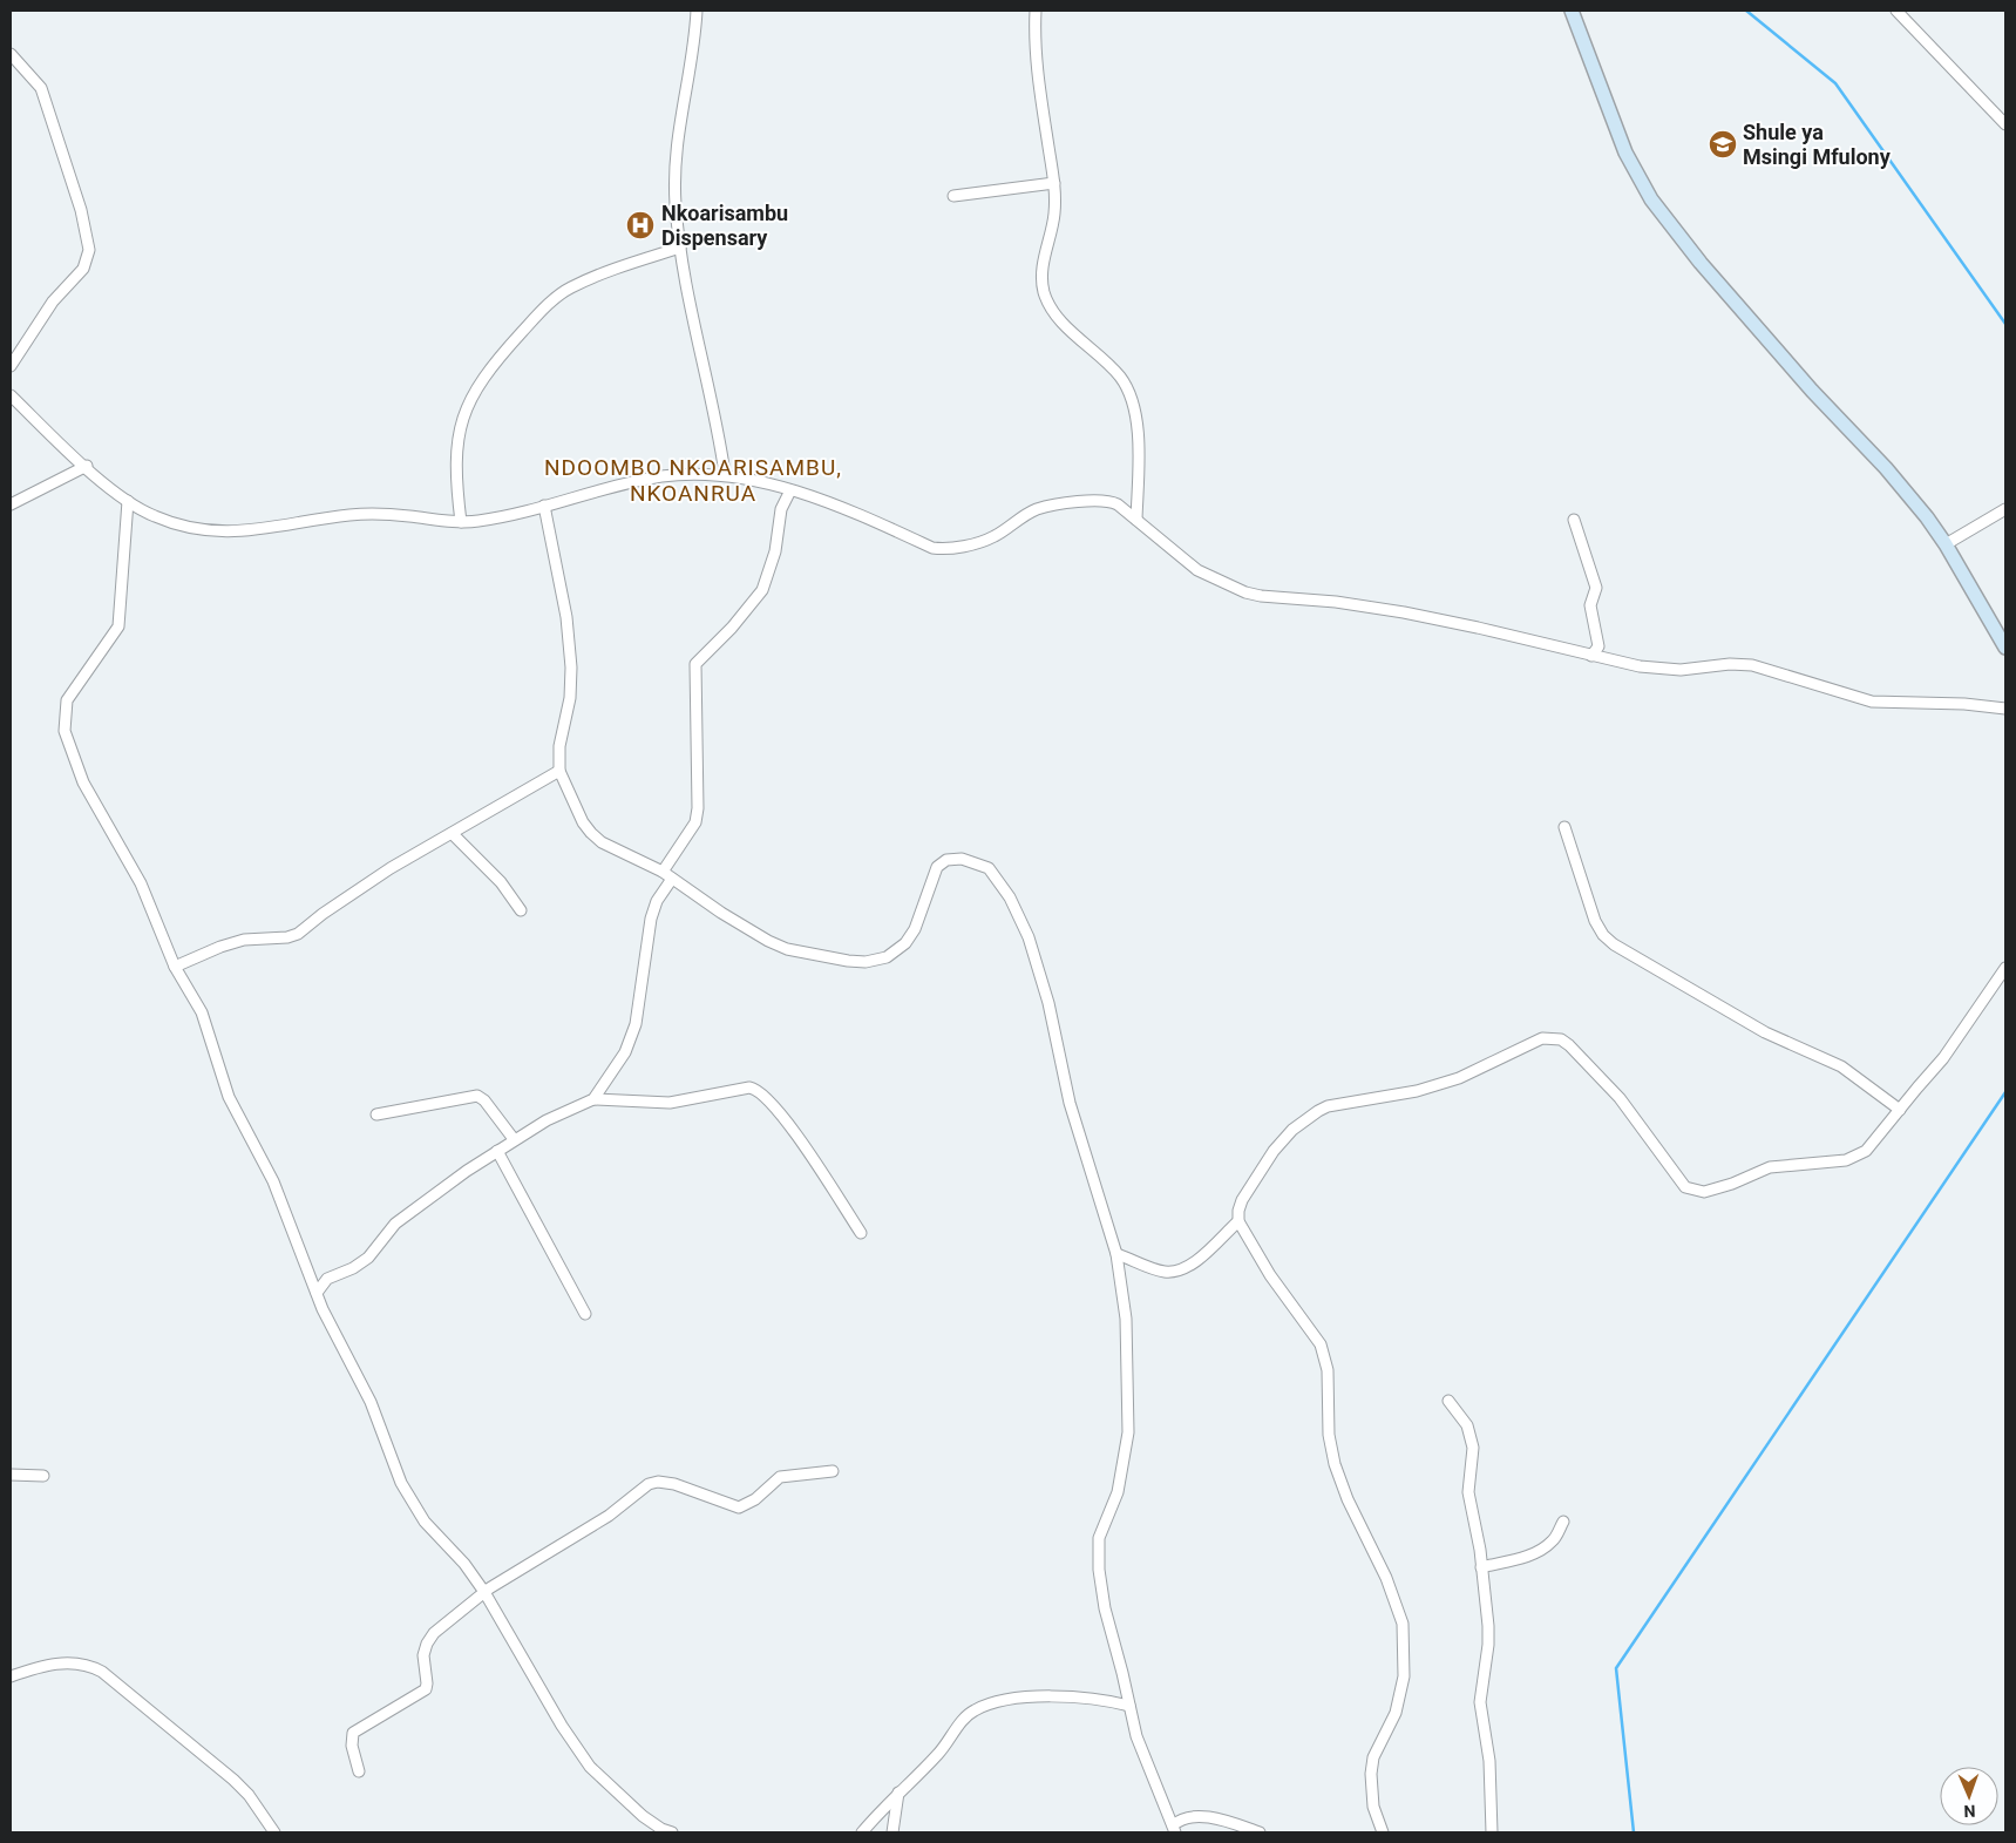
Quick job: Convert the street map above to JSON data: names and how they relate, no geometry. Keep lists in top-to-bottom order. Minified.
{"districts":["NDOOMBO NKOARISAMBU, NKOANRUA"],"places":{"school or university":["Shule ya Msingi Mfulony"],"hospital":["Nkoarisambu Dispensary"]},"north":"bottom"}
